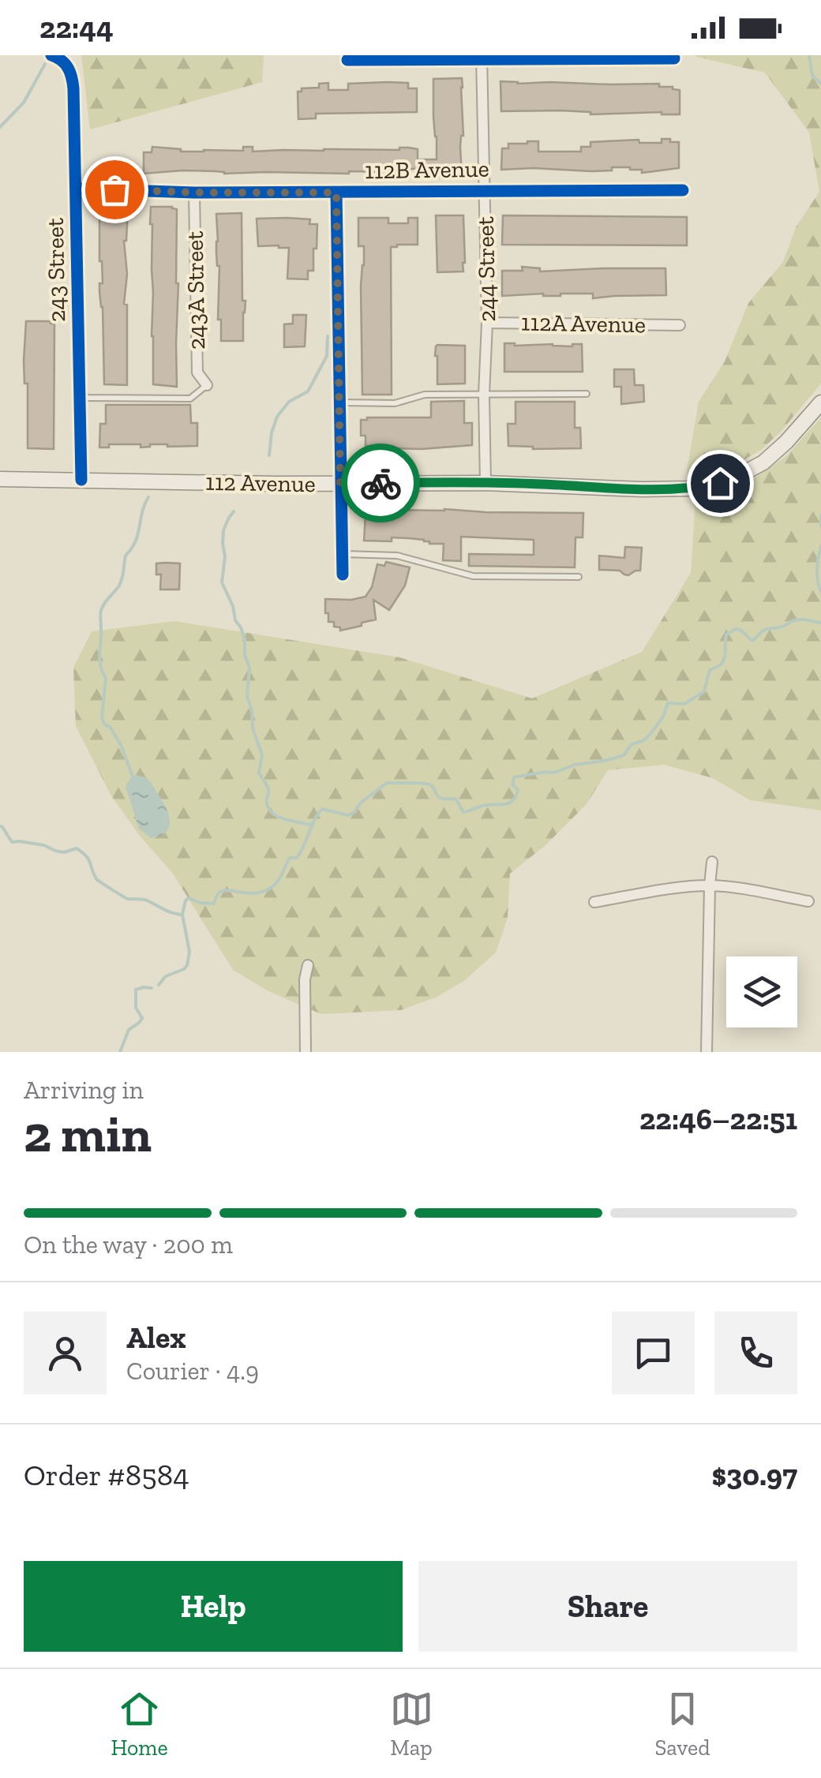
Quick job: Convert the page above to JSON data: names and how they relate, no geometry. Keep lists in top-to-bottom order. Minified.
{"streets":{"main road":["112 Avenue"],"street":["112B Avenue","244 Street","243 Street","243A Street","112A Avenue"]},"crossings":[["112B Avenue","244 Street"],["112B Avenue","243 Street"],["112B Avenue","243A Street"],["244 Street","112A Avenue"],["244 Street","112 Avenue"],["243 Street","112 Avenue"]],"page":{"status":"22:44","heading":["2 min","Arriving in","22:46–22:51"],"panel":["Alex","Courier · 4.9","Order #8584","$30.97"],"bar":"On the way · 200 m","buttons":["Help","Share"],"tabs":["Home","Map","Saved"]}}
